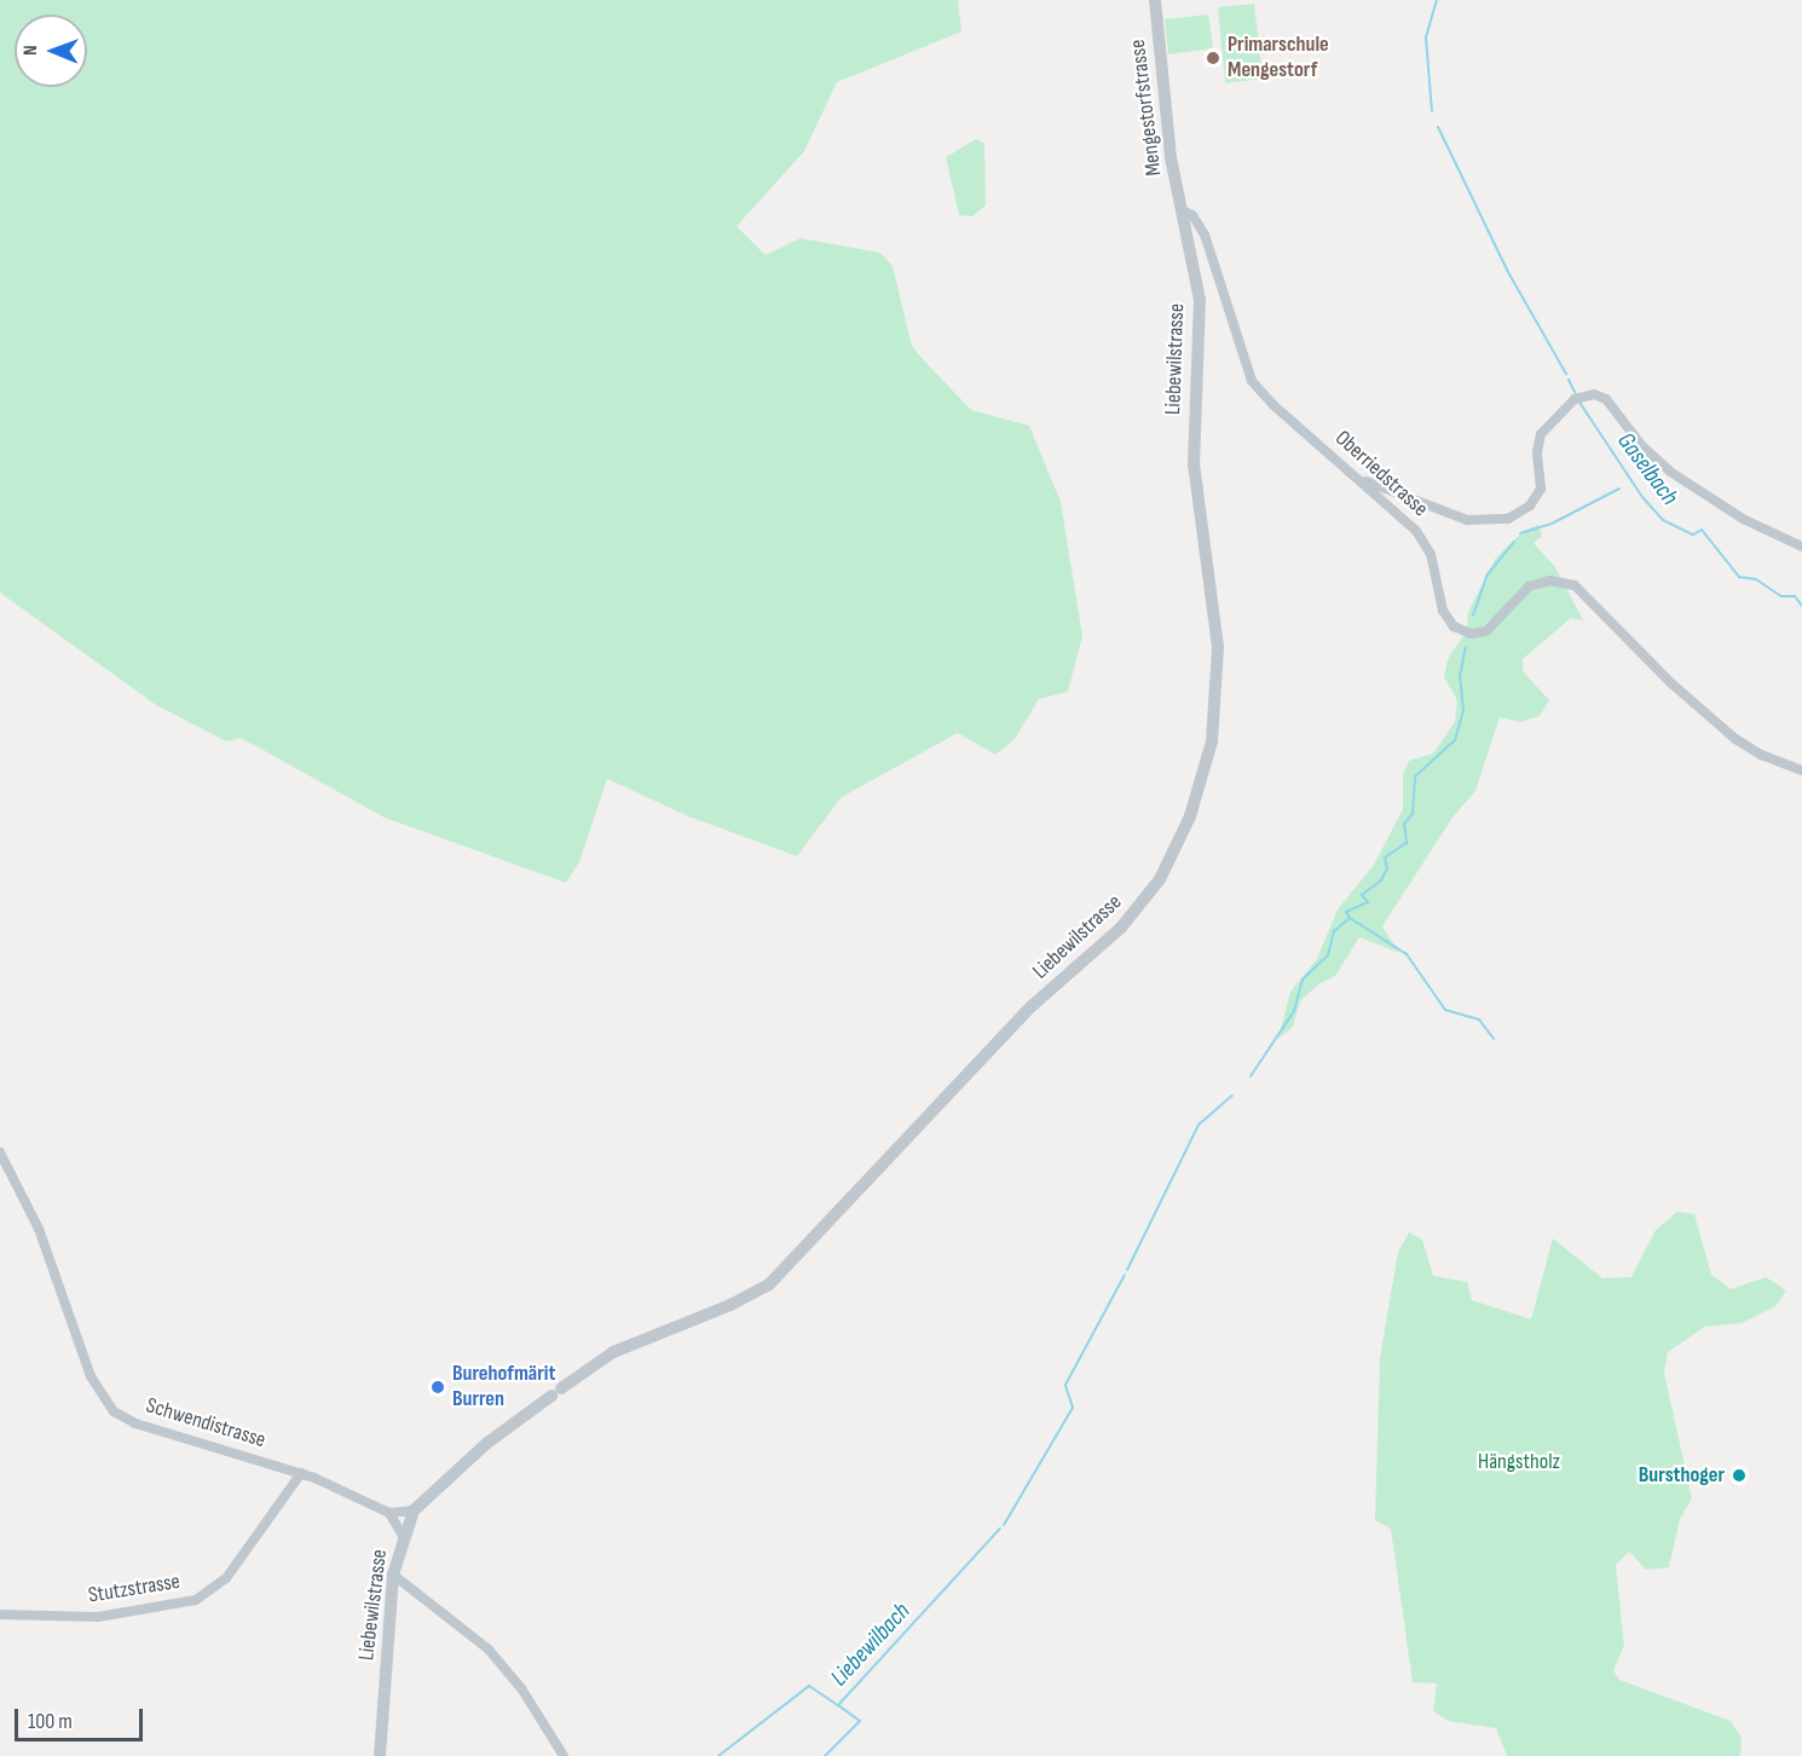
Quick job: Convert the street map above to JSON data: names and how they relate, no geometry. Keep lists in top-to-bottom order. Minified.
{"streets":{"street":["Mengestorfstrasse","Liebewilstrasse","Oberriedstrasse","Schwendistrasse","Stutzstrasse"]},"crossings":[["Mengestorfstrasse","Liebewilstrasse"],["Mengestorfstrasse","Oberriedstrasse"],["Liebewilstrasse","Oberriedstrasse"],["Schwendistrasse","Stutzstrasse"]],"water":["Gaselbach","Liebewilbach"],"parks":["Hängstholz"],"places":["Primarschule Mengestorf","Burehofmärit Burren","Bursthoger"],"scale_bar":"100 m","north":"left"}
